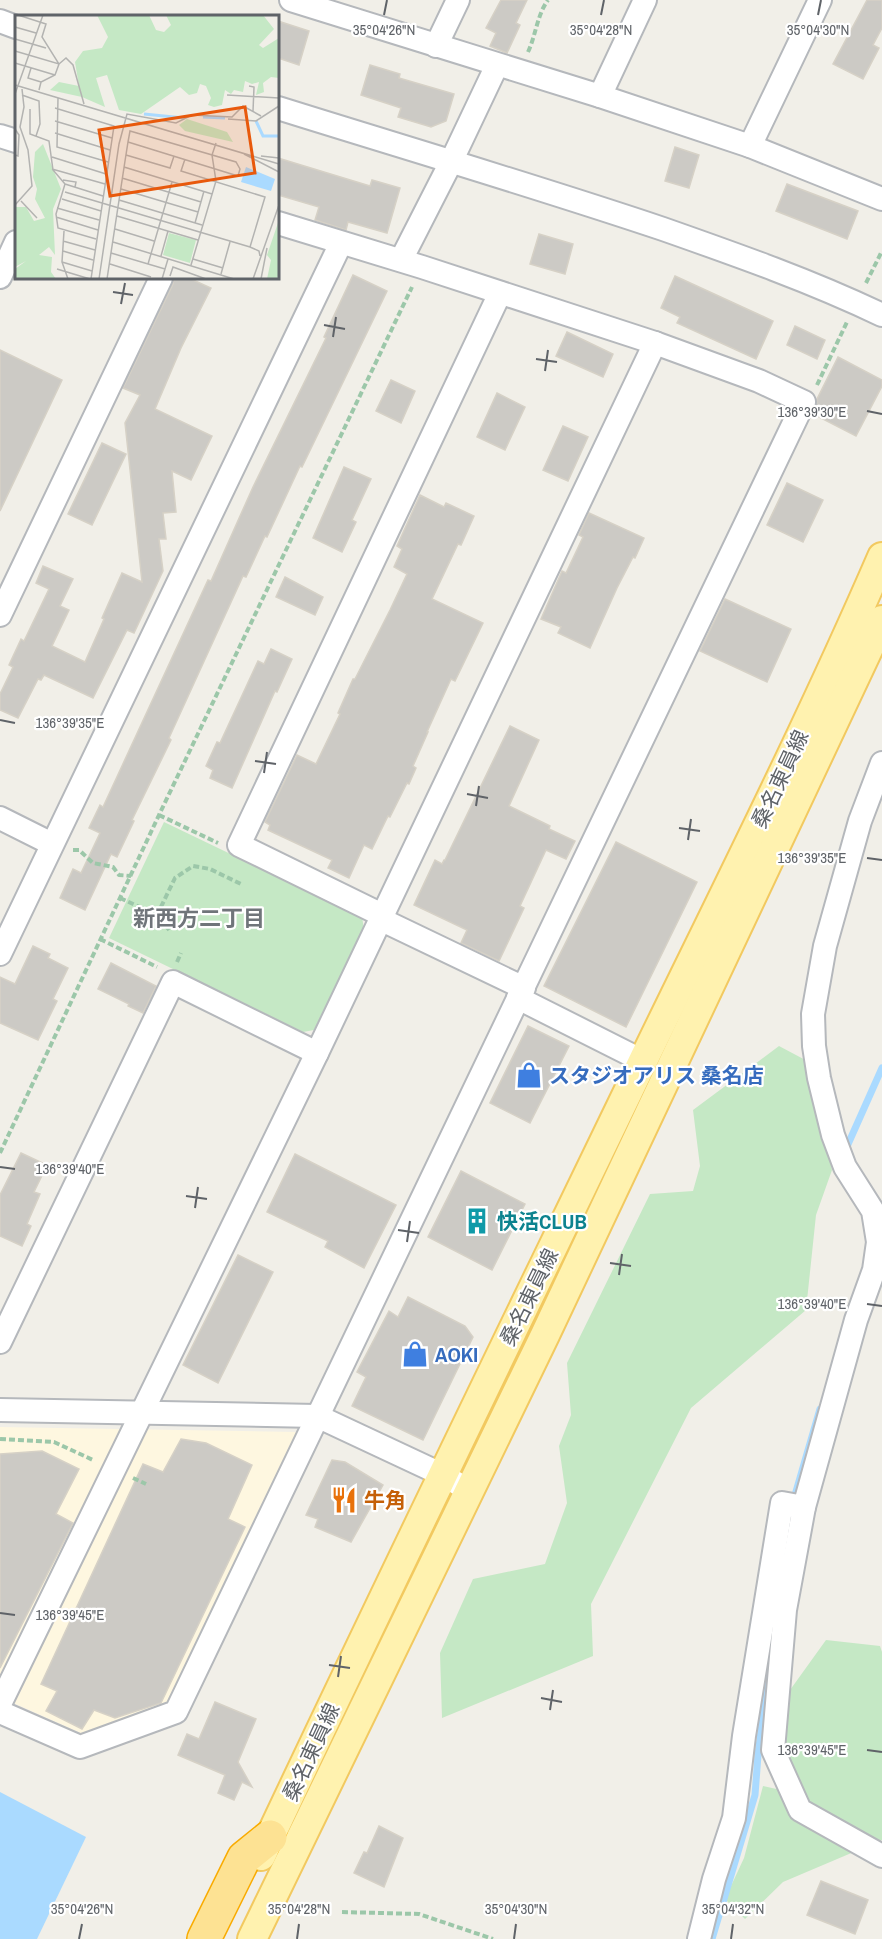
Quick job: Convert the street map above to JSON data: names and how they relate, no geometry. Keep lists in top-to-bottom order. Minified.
{"streets":{"main road":["桑名東員線"]},"districts":["新西方二丁目"],"places":{"shop":["スタジオアリス 桑名店","AOKI"],"building":["快活CLUB"],"restaurant":["牛角"]},"coordinates":["35°04'26\"N","35°04'28\"N","35°04'30\"N","136°39'30\"E","136°39'35\"E","136°39'40\"E","136°39'45\"E","35°04'32\"N"]}
